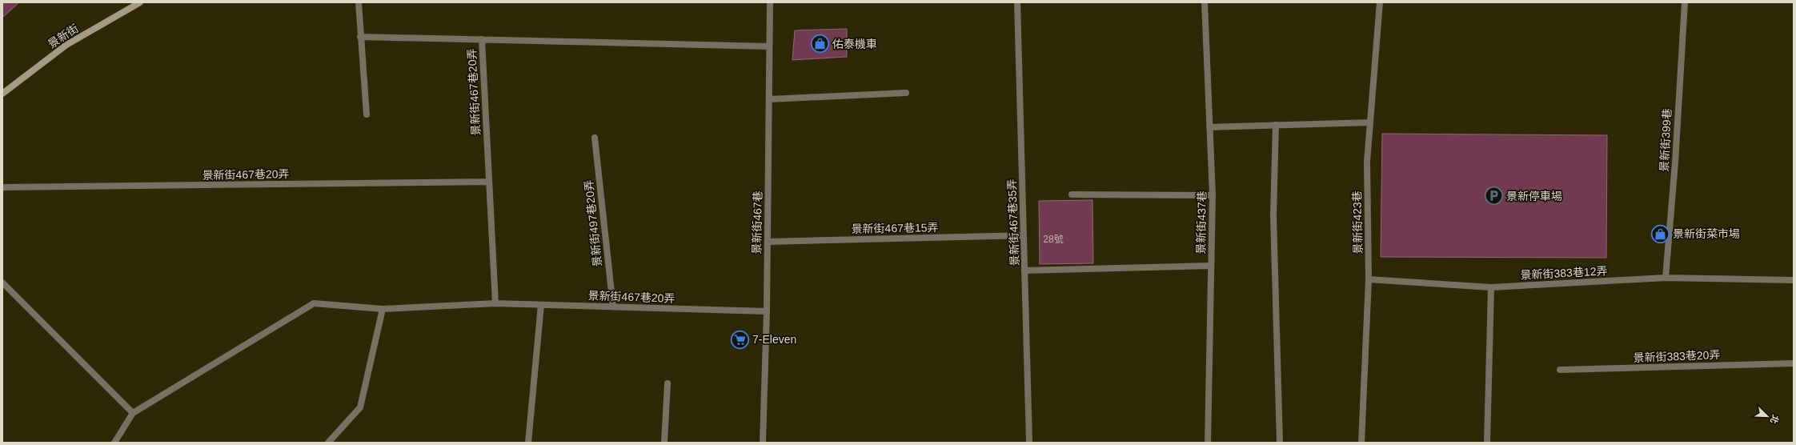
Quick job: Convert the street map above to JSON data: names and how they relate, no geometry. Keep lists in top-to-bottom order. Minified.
{"streets":{"main road":["景新街"],"street":["景新街467巷20弄","景新街399巷","景新街467巷","景新街467巷35弄","景新街437巷","景新街423巷","景新街497巷20弄","景新街467巷15弄","景新街383巷12弄","景新街383巷20弄"]},"crossings":[["景新街467巷20弄","景新街467巷"],["景新街467巷20弄","景新街497巷20弄"],["景新街399巷","景新街383巷12弄"],["景新街467巷","景新街467巷15弄"],["景新街467巷35弄","景新街467巷15弄"],["景新街423巷","景新街383巷12弄"]],"places":{"shop":["佑泰機車","景新街菜市場"],"parking":["景新停車場"],"supermarket":["7-Eleven"]},"house_numbers":["28號"],"north":"bottom right"}
